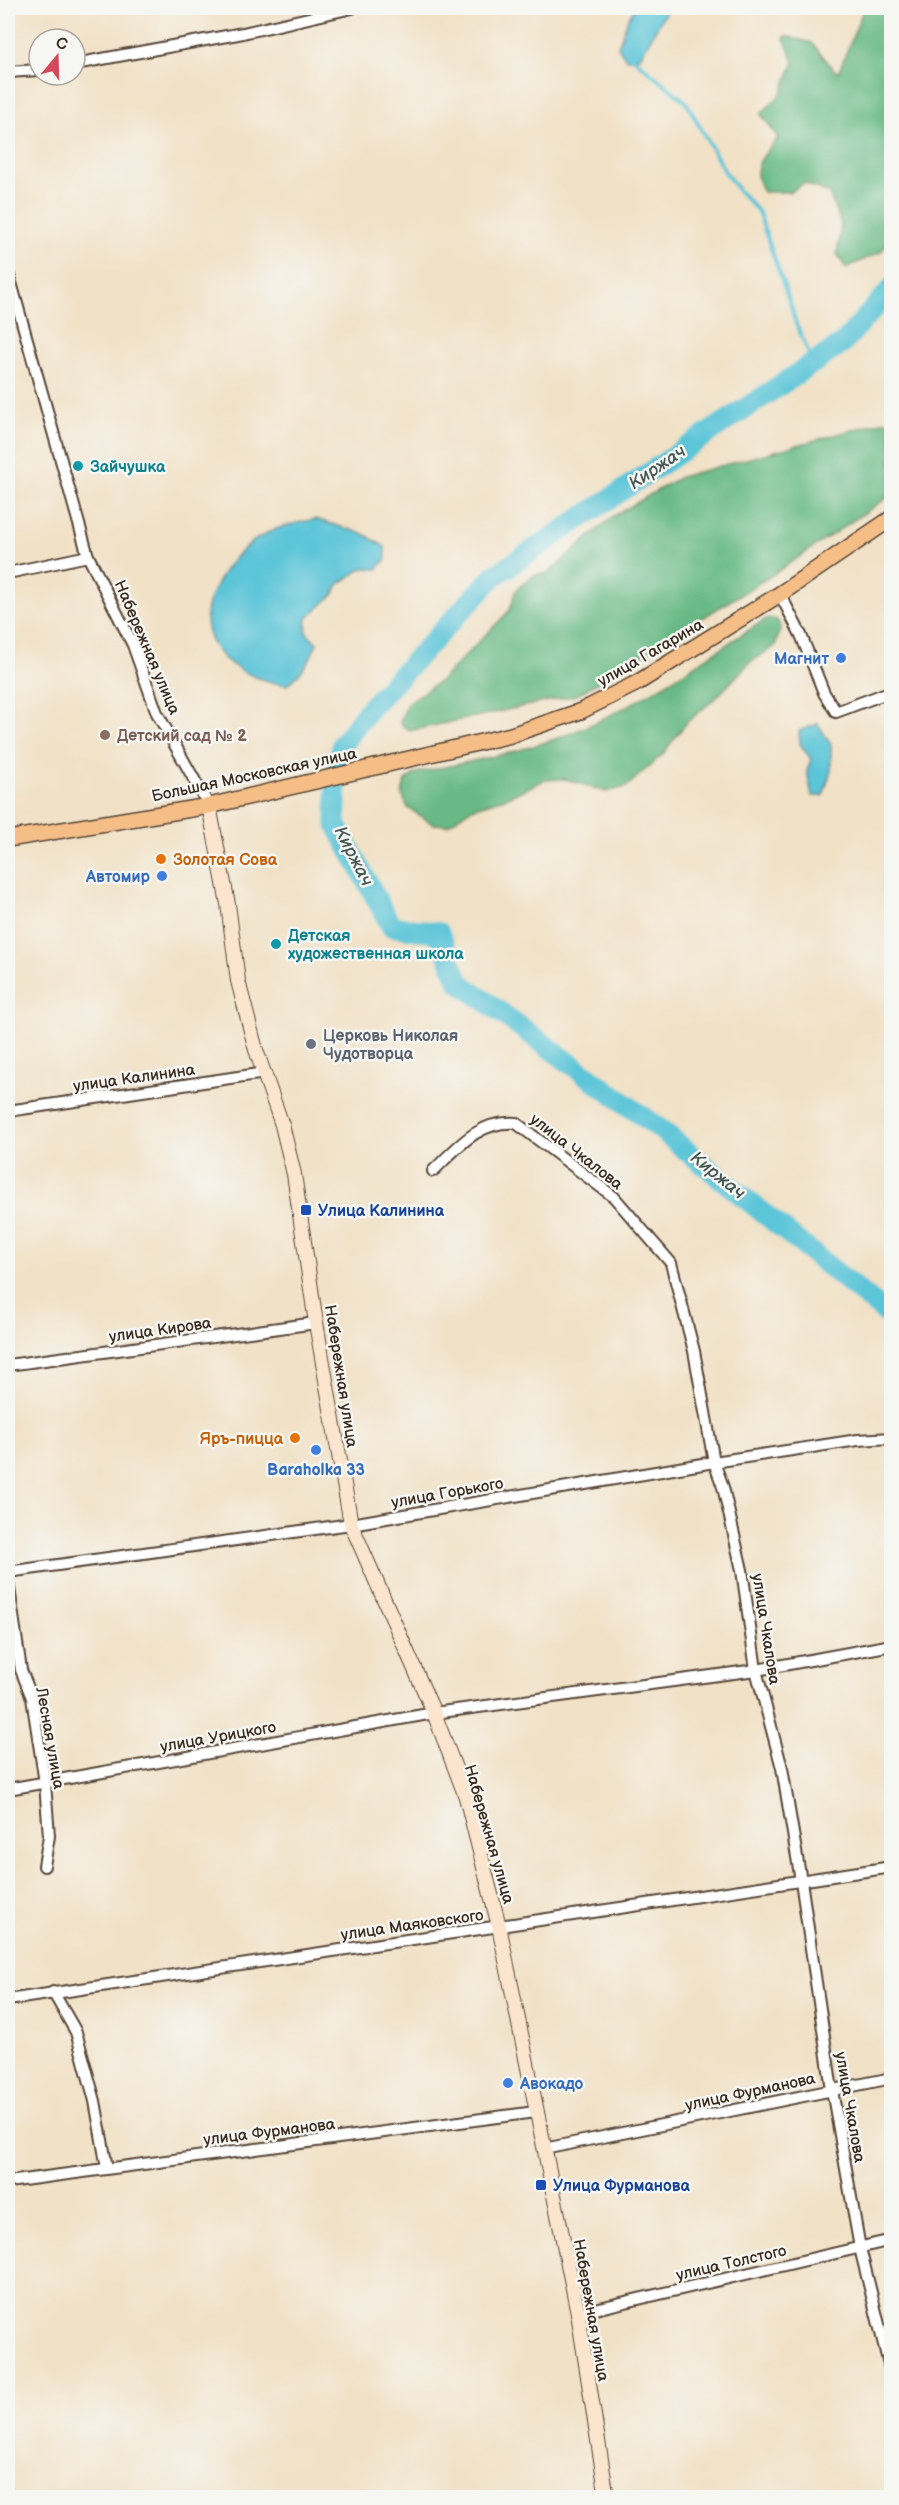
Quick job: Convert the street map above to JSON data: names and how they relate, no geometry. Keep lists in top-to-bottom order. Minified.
{"streets":{"main road":["улица Гагарина","Большая Московская улица"],"street":["Набережная улица","улица Калинина","улица Чкалова","улица Кирова","улица Горького","улица Урицкого","Лесная улица","улица Маяковского","улица Фурманова","улица Толстого"]},"crossings":[["Набережная улица","Большая Московская улица"],["Набережная улица","улица Калинина"],["Набережная улица","улица Кирова"],["Набережная улица","улица Горького"],["Набережная улица","улица Урицкого"],["Набережная улица","улица Маяковского"],["Набережная улица","улица Фурманова"],["Набережная улица","улица Толстого"],["улица Гагарина","Большая Московская улица"],["улица Чкалова","улица Горького"],["улица Чкалова","улица Урицкого"],["улица Чкалова","улица Маяковского"],["улица Чкалова","улица Фурманова"],["улица Чкалова","улица Толстого"],["улица Урицкого","Лесная улица"]],"water":["Киржач"],"places":{"other":["Зайчушка","Магнит","Детский сад № 2","Золотая Сова","Автомир","Детская художественная школа","Церковь Николая Чудотворца","Яръ-пицца","Baraholka 33","Авокадо"],"transit":["Улица Калинина","Улица Фурманова"]},"north":"top"}
